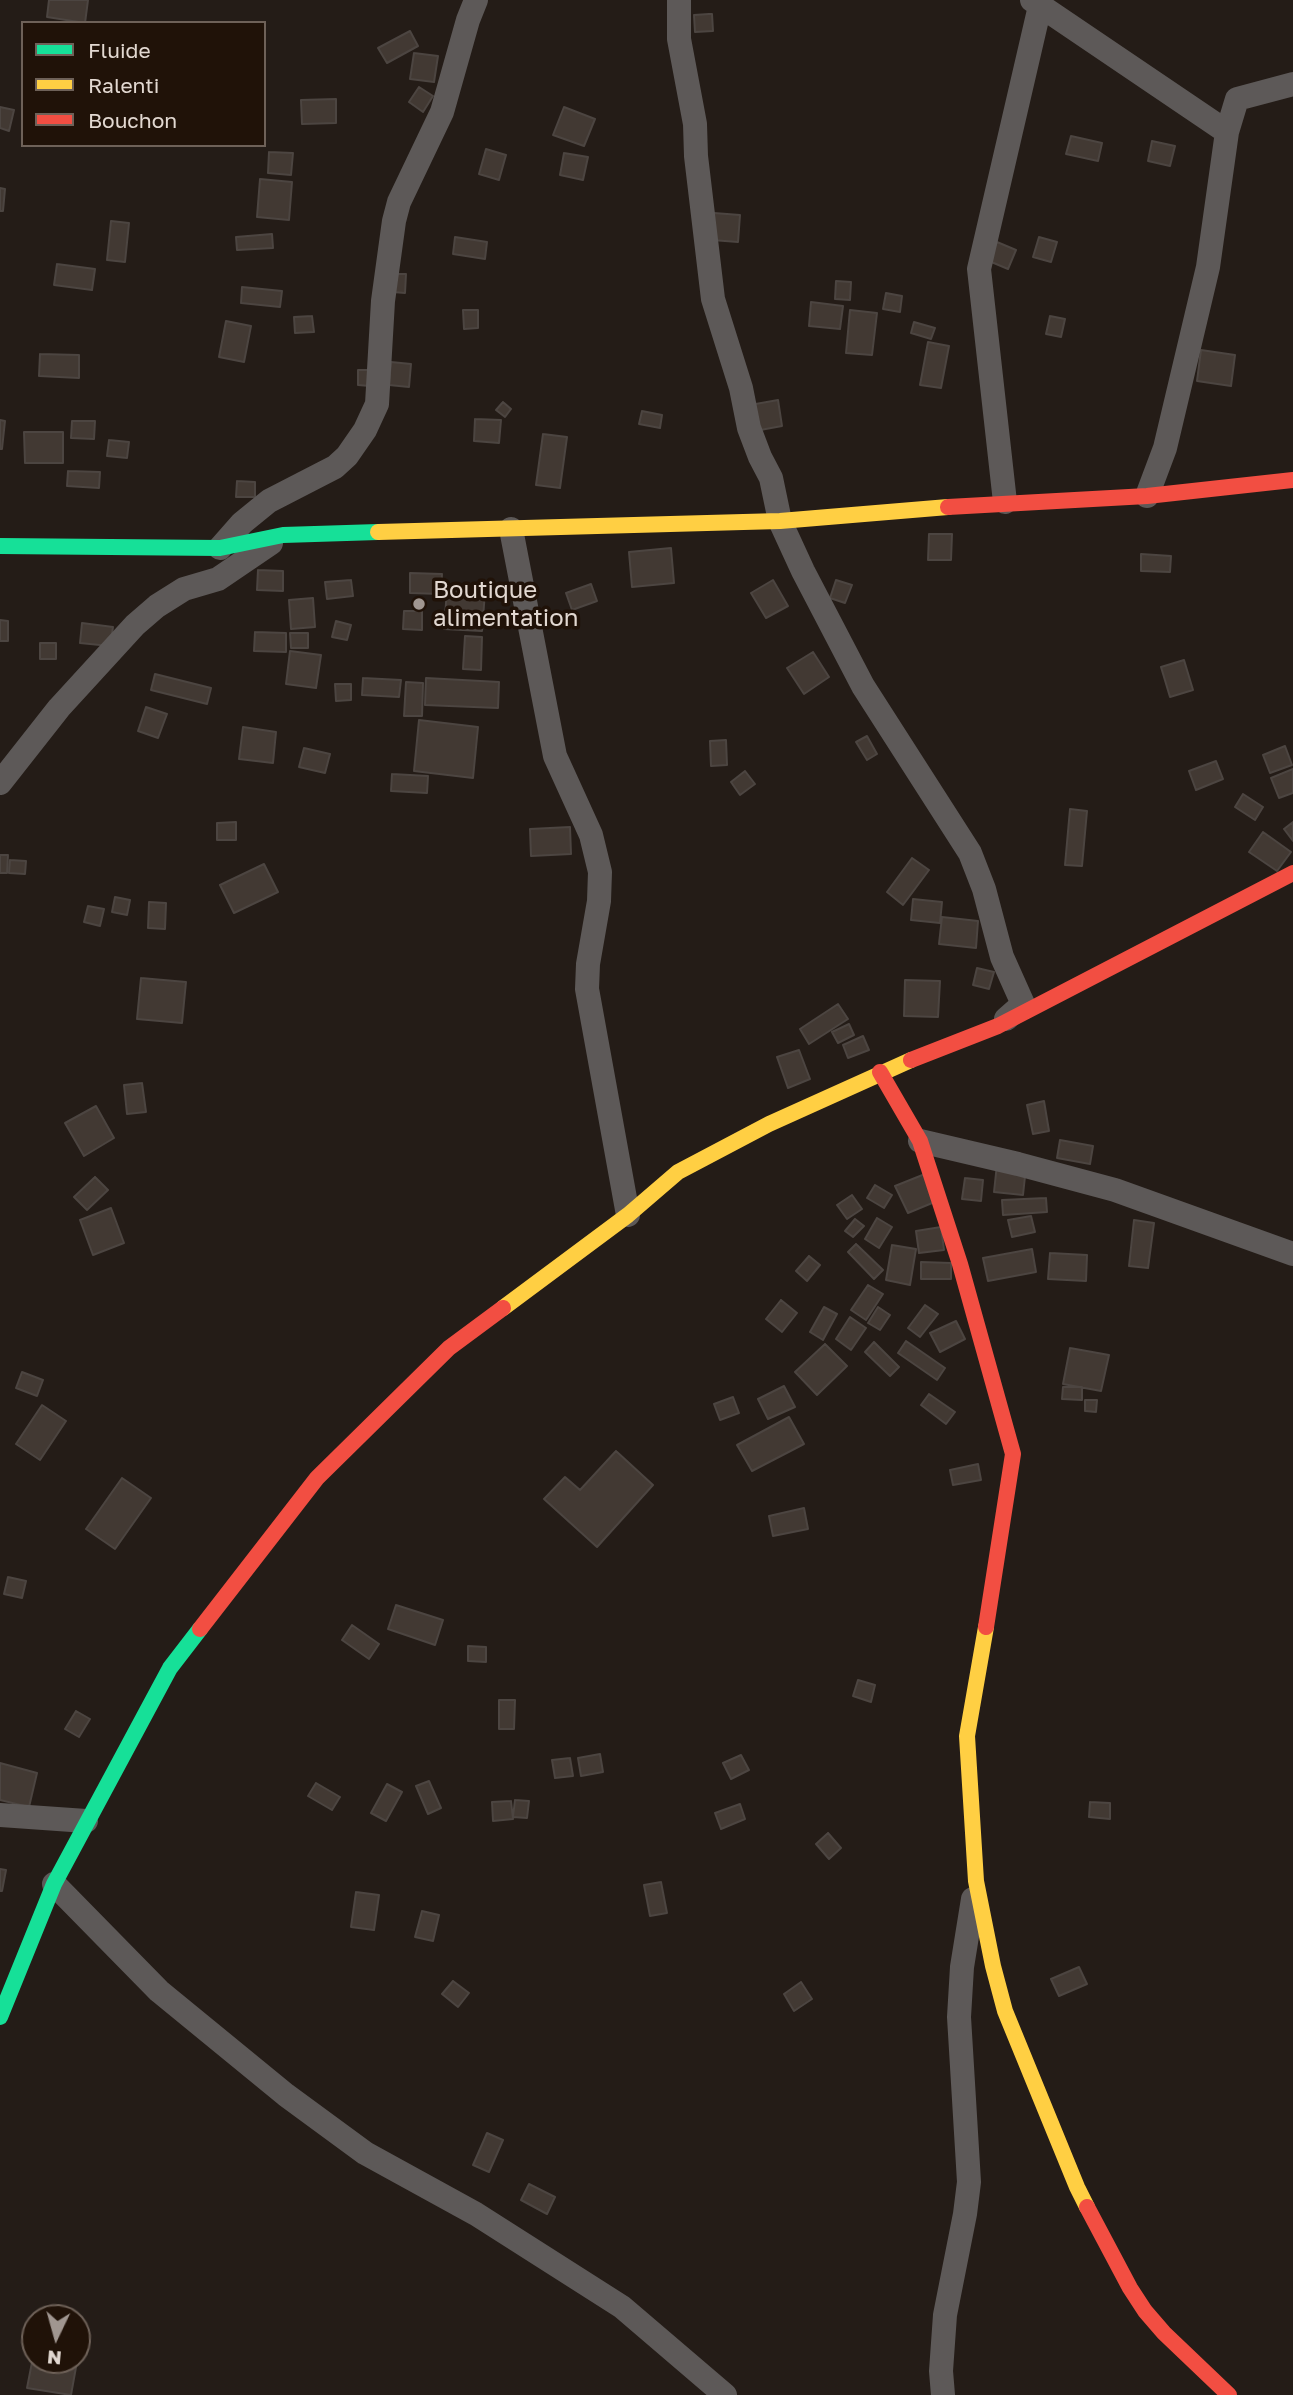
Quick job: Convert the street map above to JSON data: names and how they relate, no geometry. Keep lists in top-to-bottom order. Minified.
{"places":["Boutique alimentation"],"legend":["Fluide","Ralenti","Bouchon"],"north":"bottom"}
